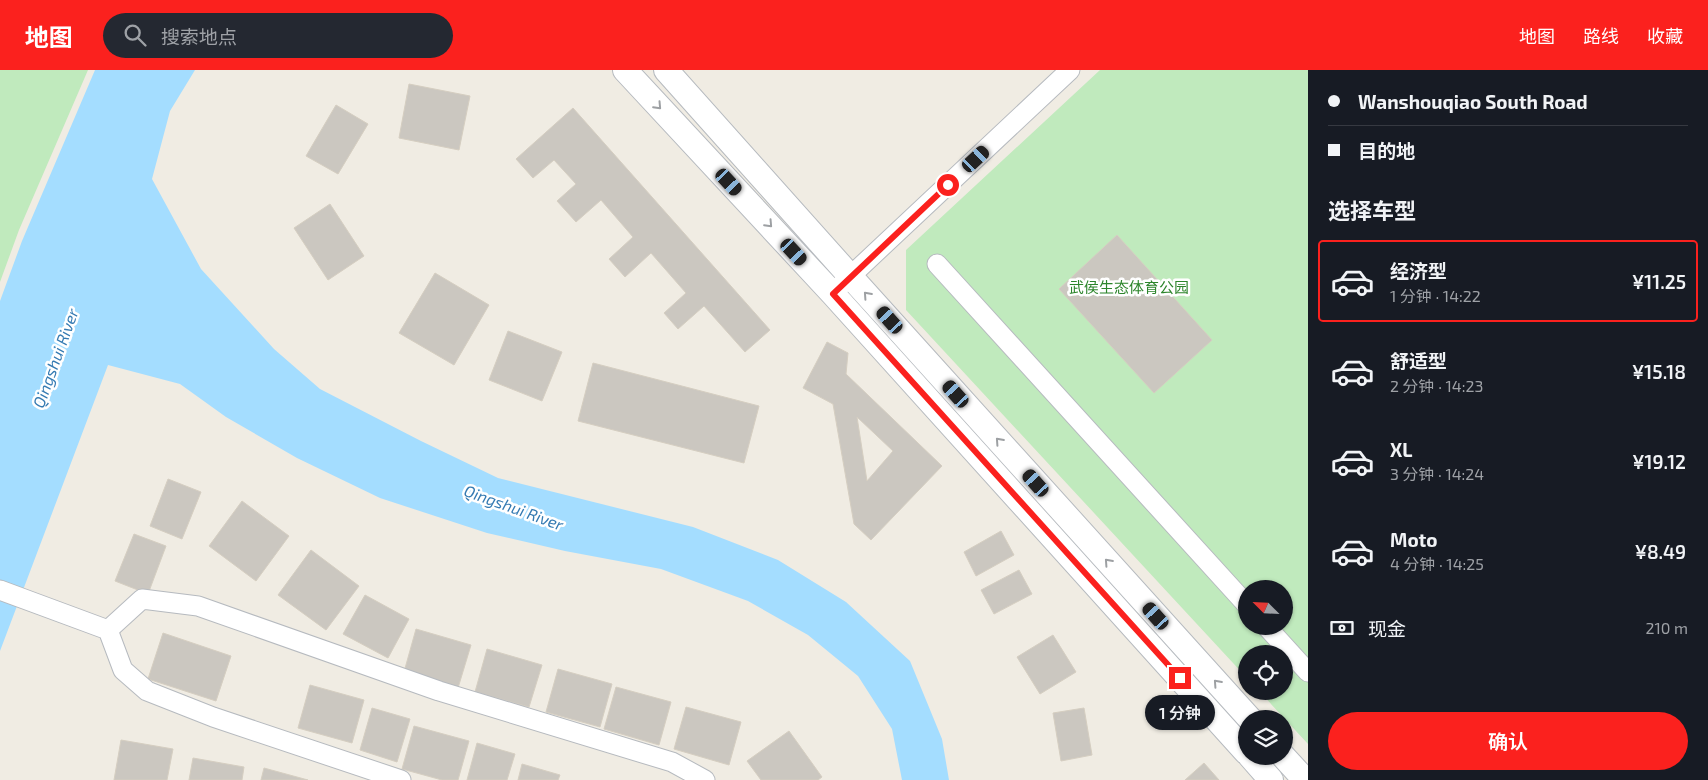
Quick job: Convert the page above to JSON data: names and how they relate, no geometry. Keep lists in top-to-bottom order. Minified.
{"water":["Qingshui River"],"parks":["武侯生态体育公园"],"north":"top left","page":{"header":"地图","search":"搜索地点","nav":["地图","路线","收藏"],"banner":["Wanshouqiao South Road","目的地"],"heading":"选择车型","list":[{"name":"经济型","note":"1 分钟 · 14:22","value":"¥11.25"},{"name":"舒适型","note":"2 分钟 · 14:23","value":"¥15.18"},{"name":"XL","note":"3 分钟 · 14:24","value":"¥19.12"},{"name":"Moto","note":"4 分钟 · 14:25","value":"¥8.49"}],"pay":["现金","210 m"],"bubble":"1 分钟","buttons":"确认"}}
